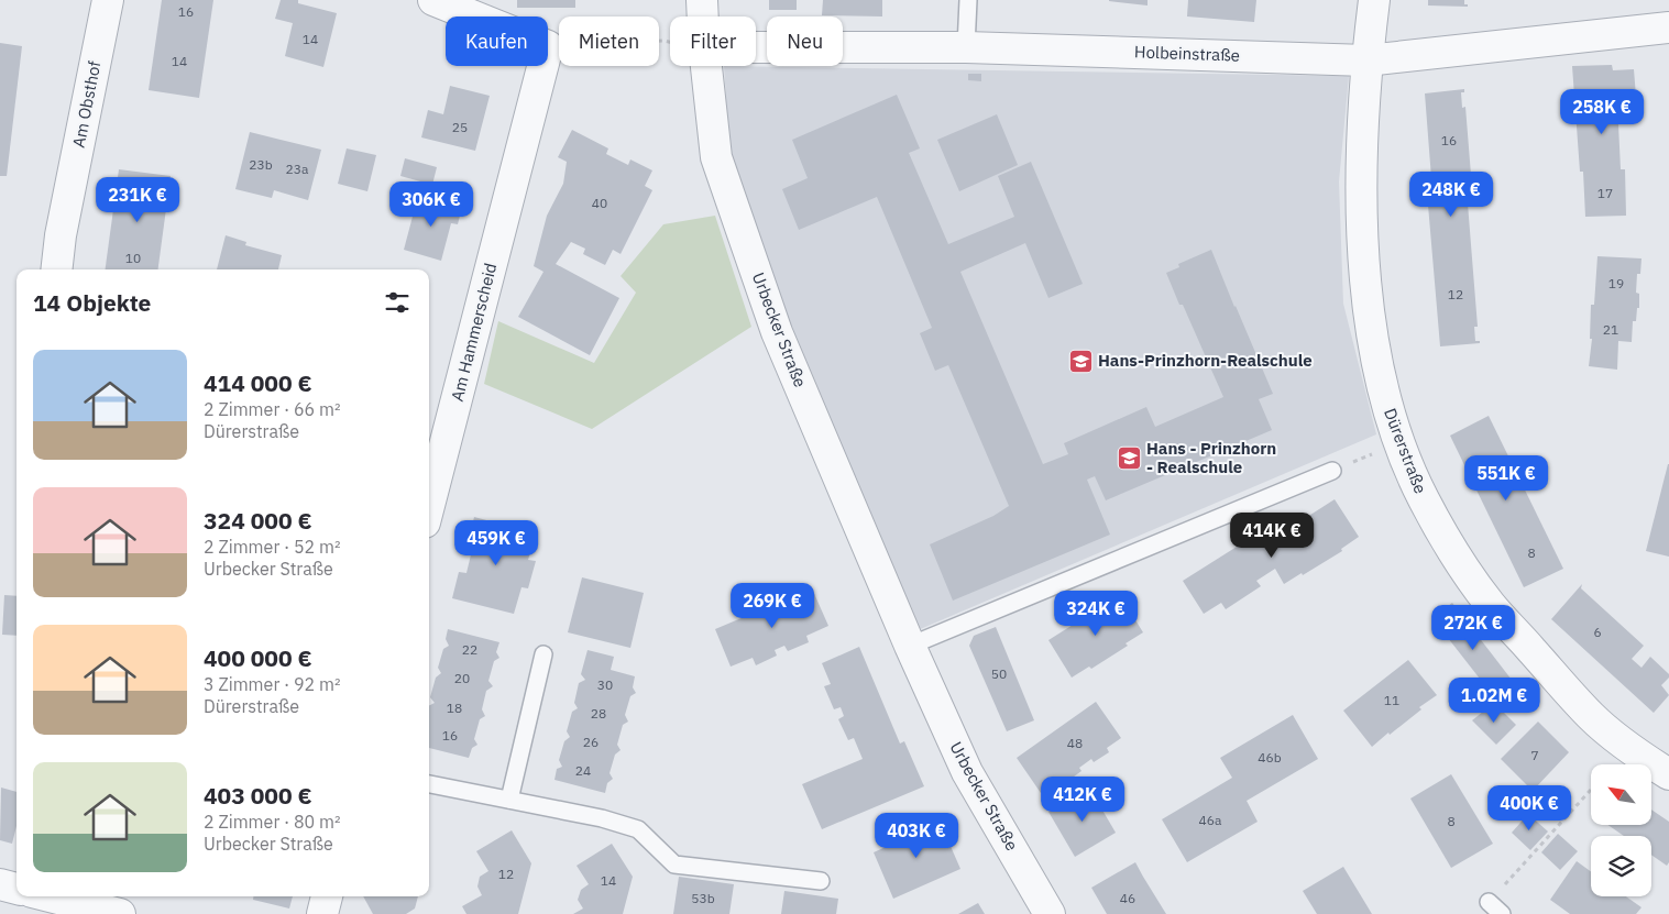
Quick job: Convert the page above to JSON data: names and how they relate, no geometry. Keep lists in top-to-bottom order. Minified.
{"streets":{"street":["Holbeinstraße","Am Obsthof","Urbecker Straße","Am Hammerscheid","Dürerstraße"]},"crossings":[["Holbeinstraße","Dürerstraße"]],"places":{"school or university":["Hans-Prinzhorn-Realschule","Hans - Prinzhorn - Realschule"]},"house_numbers":["16","14","14","25","16","23b","23a","17","40","10","19","12","21","8","6","22","50","20","30","11","18","28","16","26","48","7","46b","24","46a","8","12","14","53b","46"],"north":"top left","page":{"chip":["Kaufen","Mieten","Filter","Neu"],"price":["258K €","248K €","231K €","306K €","551K €","414K €","459K €","269K €","324K €","272K €","1.02M €","412K €","400K €","403K €"],"heading":"14 Objekte","list":[{"name":"414 000 €","note":"2 Zimmer · 66 m² · Dürerstraße"},{"name":"324 000 €","note":"2 Zimmer · 52 m² · Urbecker Straße"},{"name":"400 000 €","note":"3 Zimmer · 92 m² · Dürerstraße"},{"name":"403 000 €","note":"2 Zimmer · 80 m² · Urbecker Straße"}]}}
